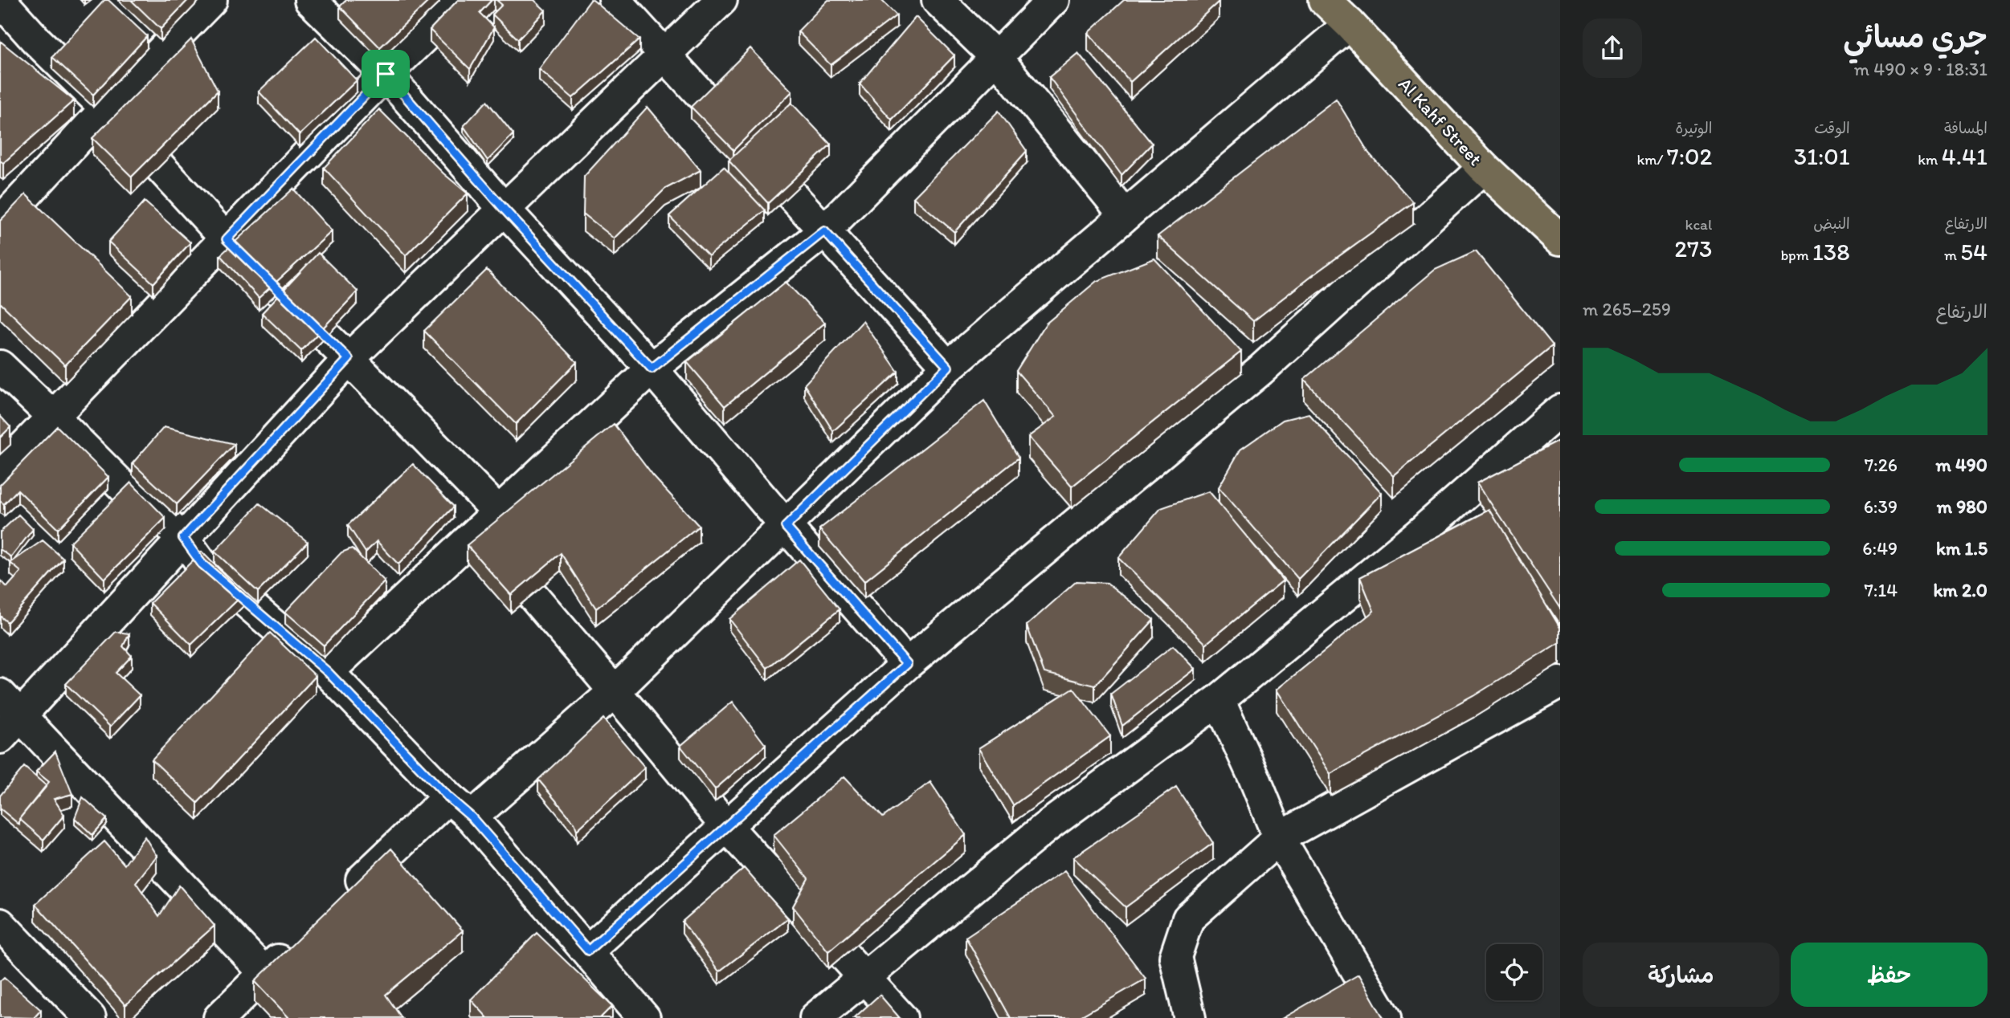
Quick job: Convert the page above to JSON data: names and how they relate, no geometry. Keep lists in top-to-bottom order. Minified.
{"streets":{"main road":["Al Kahf Street"]},"page":{"heading":["جري مسائي","18:31 · 9 × 490 m"],"stats":[["المسافة","4.41 km"],["الوقت","31:01"],["الوتيرة","7:02 /km"],["الارتفاع","54 m"],["النبض","138 bpm"],["kcal","273"]],"chart":["الارتفاع","259–265 m"],"list":[{"name":"490 m","note":"7:26"},{"name":"980 m","note":"6:39"},{"name":"1.5 km","note":"6:49"},{"name":"2.0 km","note":"7:14"}],"buttons":["حفظ","مشاركة"]}}
